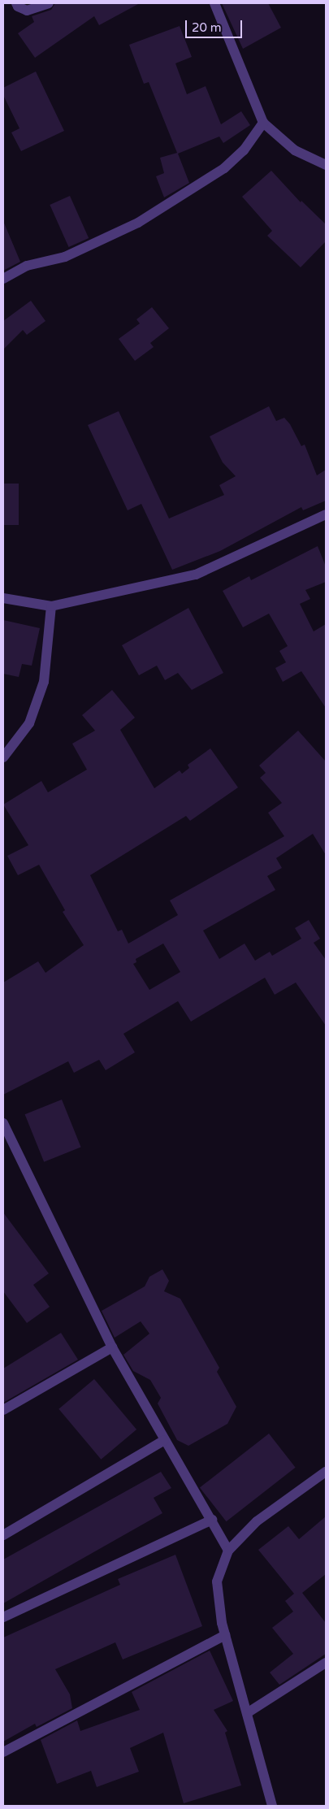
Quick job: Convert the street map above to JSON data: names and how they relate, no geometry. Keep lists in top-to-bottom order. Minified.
{"scale_bar":"20 m"}
